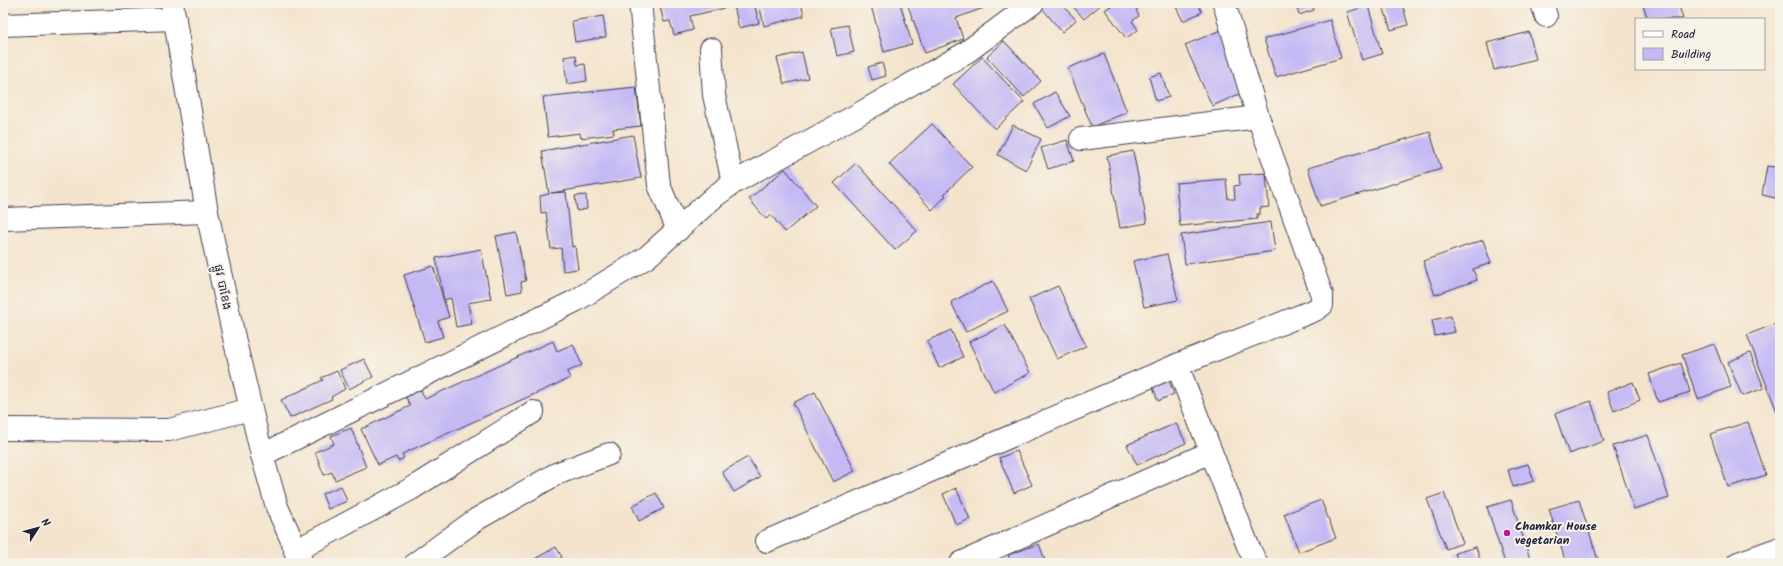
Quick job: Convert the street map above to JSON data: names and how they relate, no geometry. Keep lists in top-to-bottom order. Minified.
{"streets":{"street":["ផ្លូវ បាខែង"]},"places":["Chamkar House vegetarian"],"legend":["Road","Building"],"north":"top right"}
